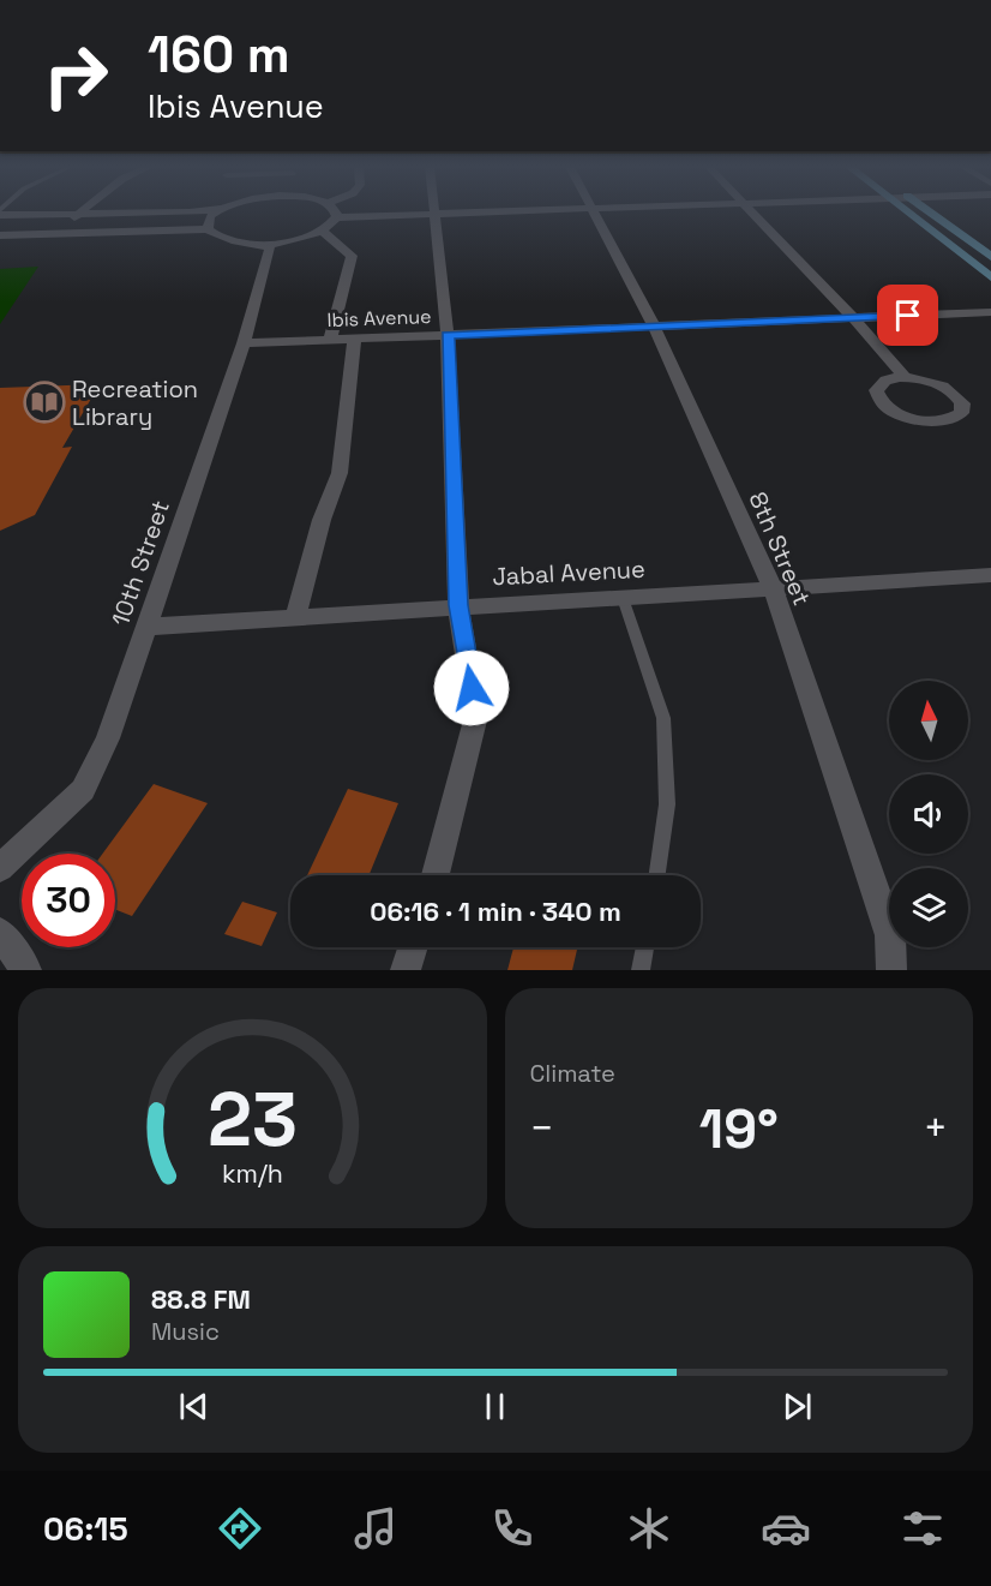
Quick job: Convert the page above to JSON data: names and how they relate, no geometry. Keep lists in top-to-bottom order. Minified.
{"streets":{"street":["Ibis Avenue","8th Street","10th Street","Jabal Avenue"]},"crossings":[["Ibis Avenue","8th Street"],["Ibis Avenue","10th Street"],["8th Street","Jabal Avenue"],["10th Street","Jabal Avenue"]],"places":{"library":["Recreation Library"]},"north":"top","page":{"turn":["160 m","Ibis Avenue"],"limit":"30","trip":"06:16 · 1 min · 340 m","tile":"Climate","heat":["−","19°","+"],"song":["88.8 FM","Music"],"tabs":"06:15","gauge":["23","km/h"]}}
